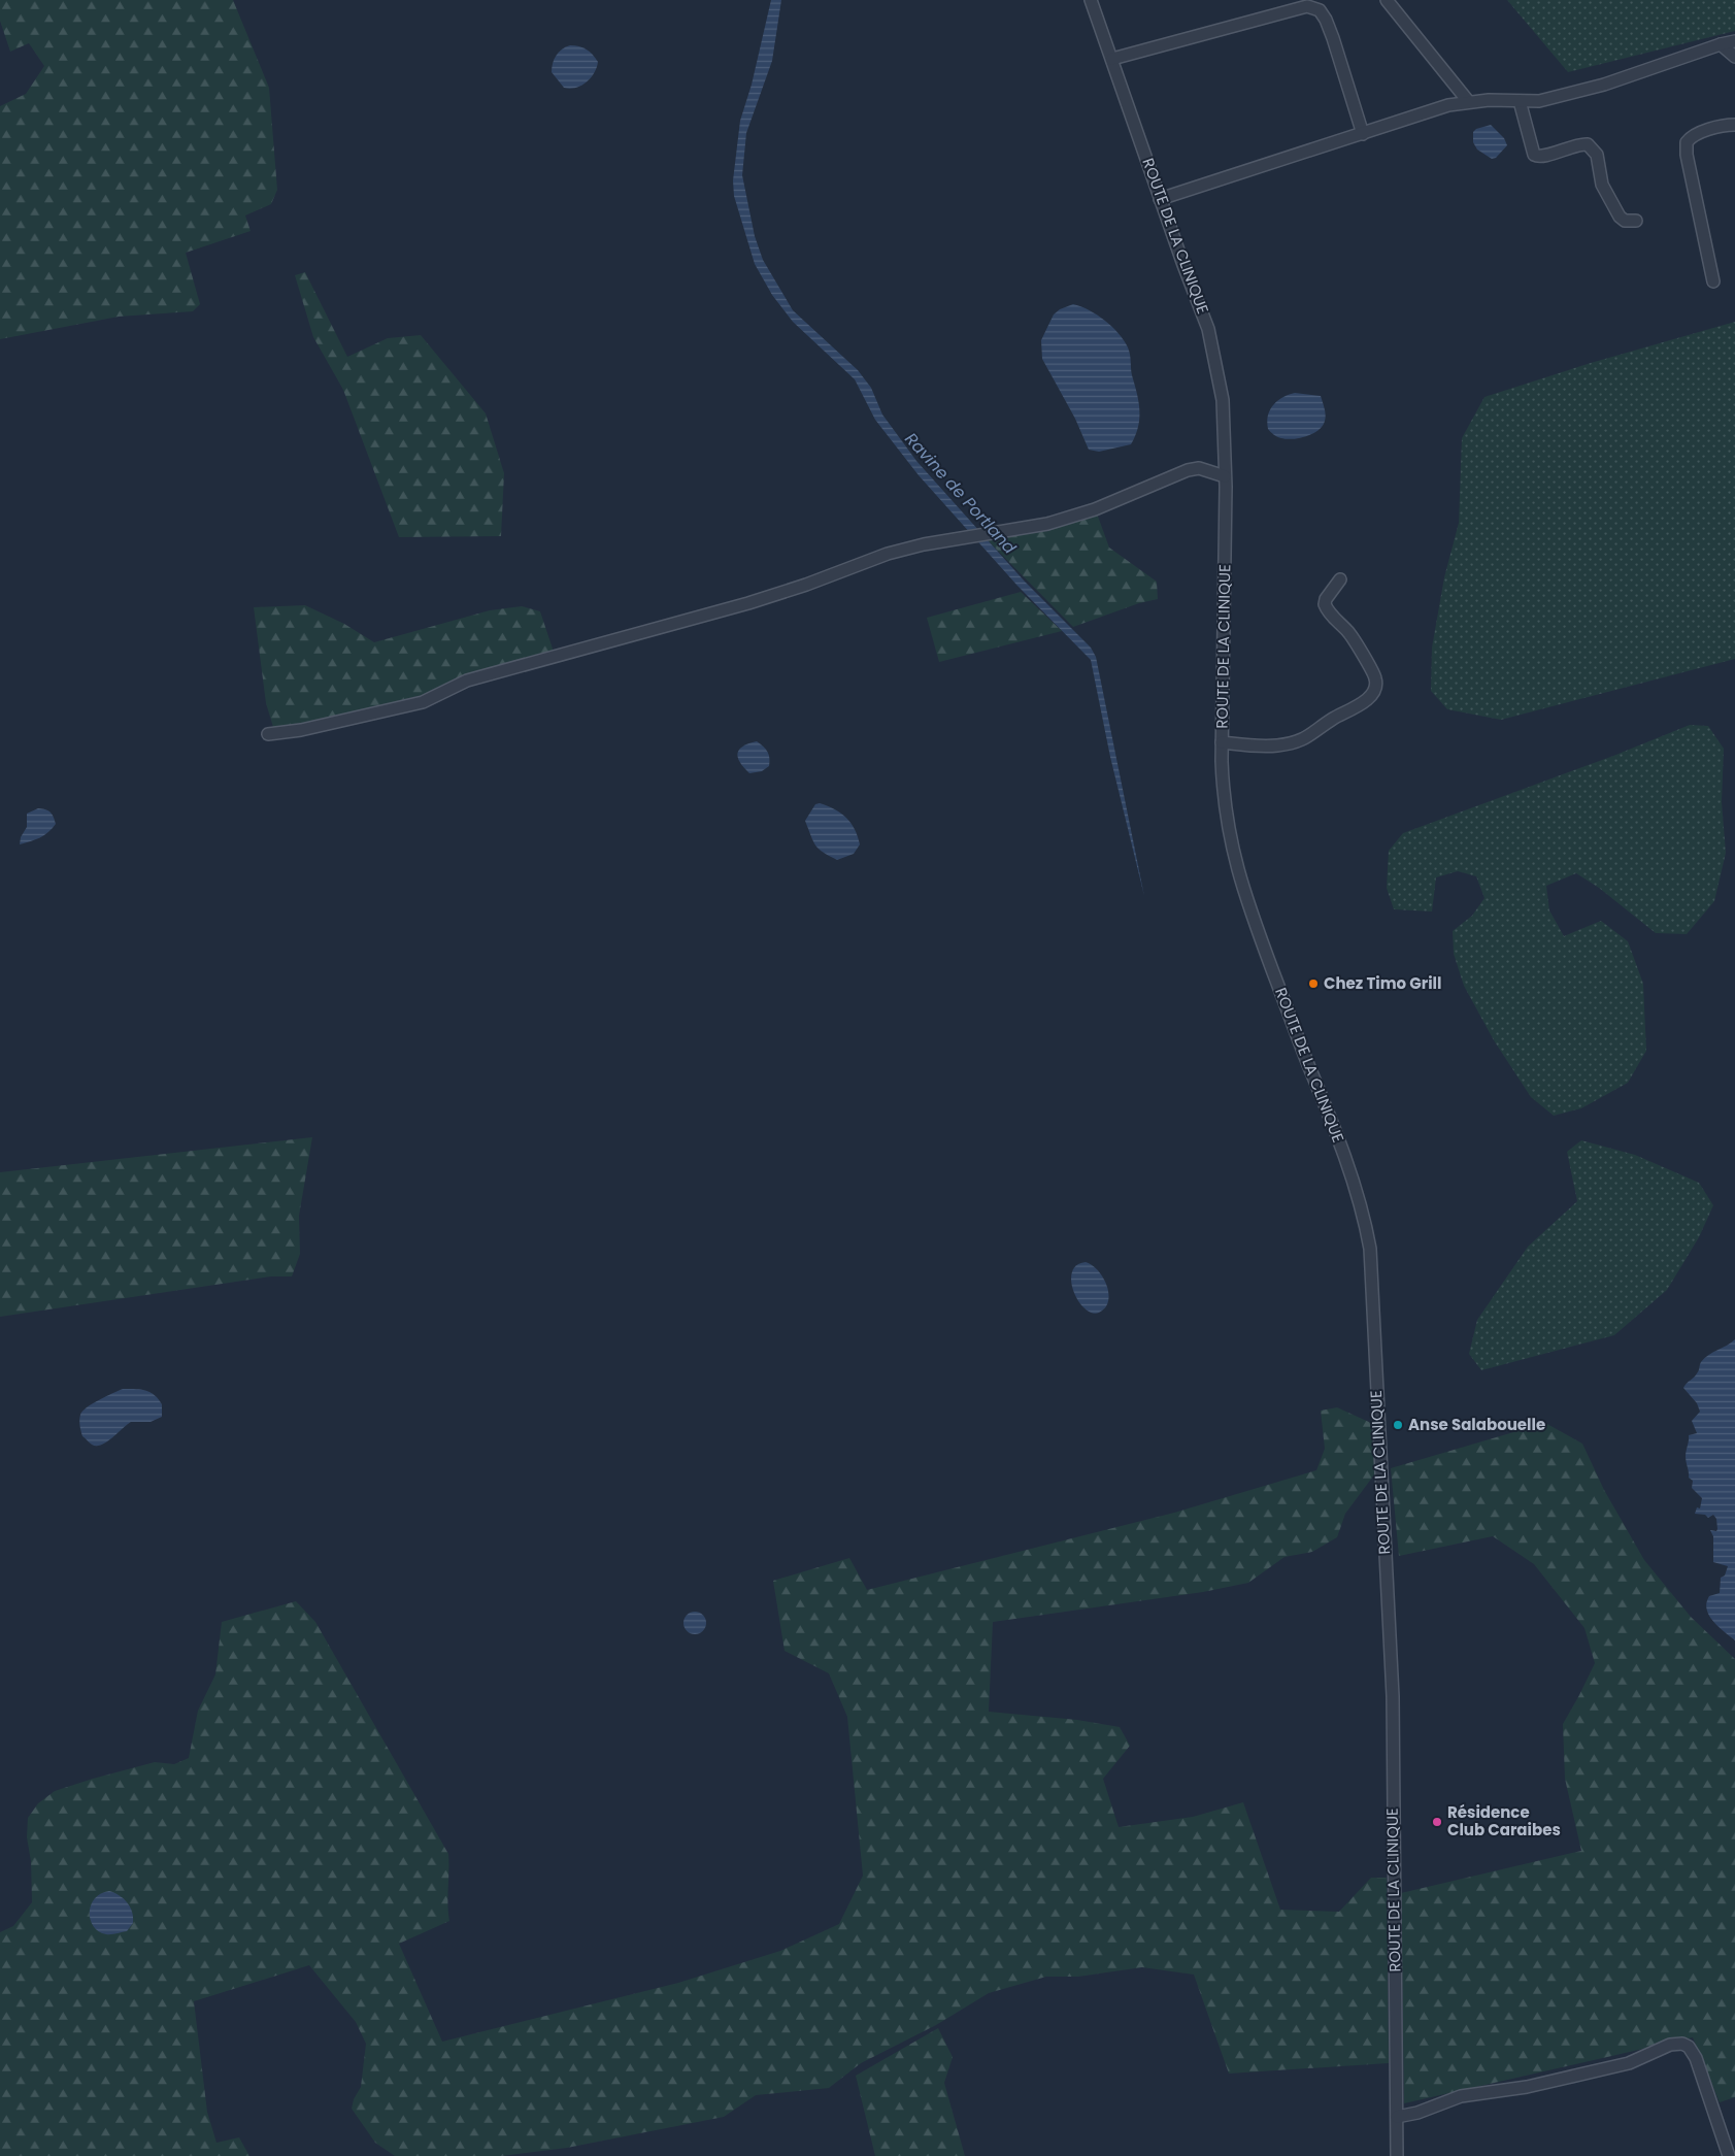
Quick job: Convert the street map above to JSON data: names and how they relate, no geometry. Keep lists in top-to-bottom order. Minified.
{"streets":{"street":["ROUTE DE LA CLINIQUE"]},"water":["Ravine de Portland"],"places":["Chez Timo Grill","Anse Salabouelle","Résidence Club Caraibes"]}
